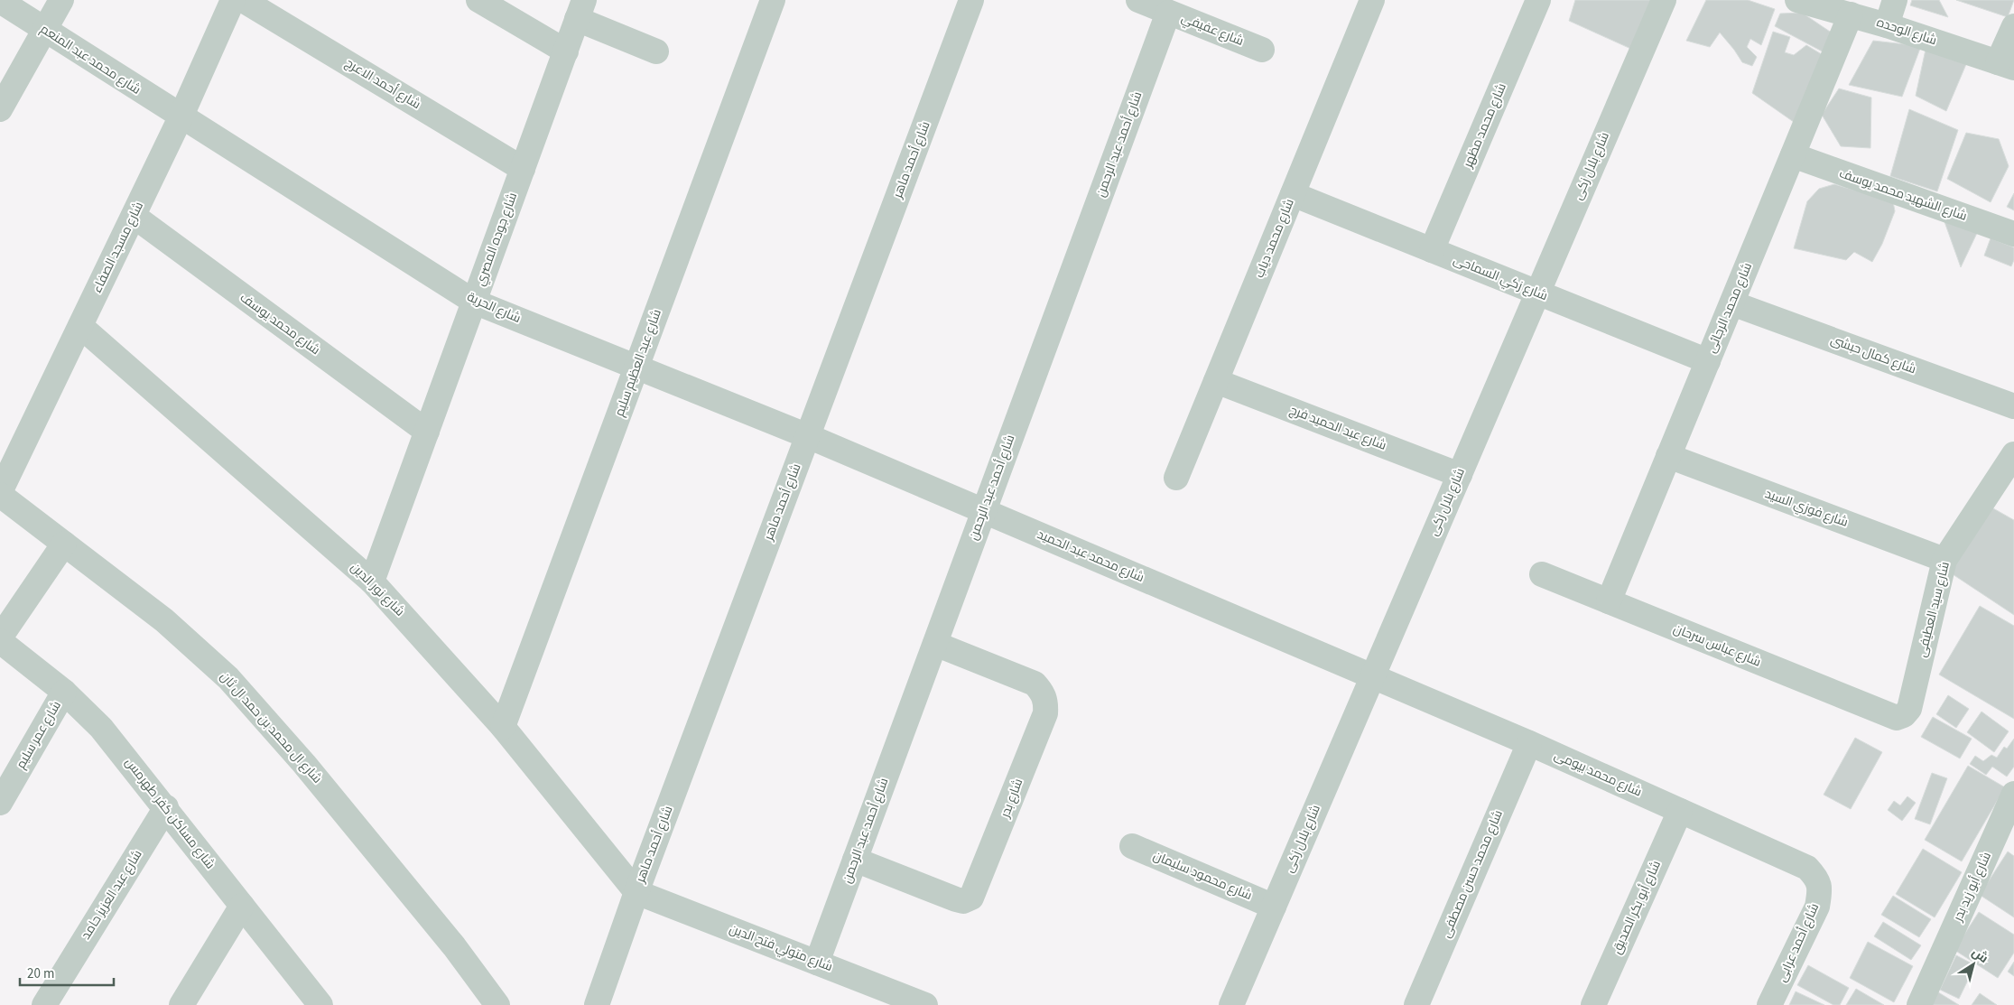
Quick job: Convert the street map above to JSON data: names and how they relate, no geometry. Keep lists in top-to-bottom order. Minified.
{"streets":{"street":["شارع عفيفي","شارع الوحده","شارع محمد عبد المنعم","شارع أحمد الاعرج","شارع محمد مظهر","شارع أحمد عبد الرحمن","شارع أحمد ماهر","شارع بلال زكى","شارع الشهيد محمد يوسف","شارع محمد دياب","شارع جوده المصري","شارع مسجد الصفاء","شارع زكي السماحى","شارع الحرية","شارع محمد الرجائى","شارع محمد يوسف","شارع كمال حبشى","شارع عبد العظيم سليم","شارع عبد الحميد فرج","شارع فوزي السيد","شارع محمد عبد الحميد","شارع نور الدين","شارع سيد العطيفى","شارع عباس سرحان","شارع ال محمد بن حمد ال ثان","شارع عمر سليم","شارع محمد بيومى","شارع بدر","شارع مساكن كفر طهرمس","شارع محمد حسن مصطفى","شارع محمود سليمان","شارع أبو زيد بدر","شارع عبد العزيز حامد","شارع أبو بكر الصديق","شارع أحمد عرابى","شارع متولي فتح الدين"]},"crossings":[["شارع عفيفي","شارع أحمد عبد الرحمن"],["شارع الوحده","شارع محمد الرجائى"],["شارع محمد عبد المنعم","شارع مسجد الصفاء"],["شارع محمد عبد المنعم","شارع الحرية"],["شارع أحمد الاعرج","شارع جوده المصري"],["شارع محمد مظهر","شارع زكي السماحى"],["شارع أحمد عبد الرحمن","شارع محمد عبد الحميد"],["شارع أحمد عبد الرحمن","شارع بدر"],["شارع أحمد عبد الرحمن","شارع متولي فتح الدين"],["شارع أحمد ماهر","شارع الحرية"],["شارع أحمد ماهر","شارع محمد عبد الحميد"],["شارع أحمد ماهر","شارع نور الدين"],["شارع أحمد ماهر","شارع متولي فتح الدين"],["شارع بلال زكى","شارع زكي السماحى"],["شارع بلال زكى","شارع عبد الحميد فرج"],["شارع بلال زكى","شارع محمد عبد الحميد"],["شارع بلال زكى","شارع محمد بيومى"],["شارع بلال زكى","شارع محمود سليمان"],["شارع الشهيد محمد يوسف","شارع محمد الرجائى"],["شارع محمد دياب","شارع زكي السماحى"],["شارع محمد دياب","شارع عبد الحميد فرج"],["شارع جوده المصري","شارع الحرية"],["شارع جوده المصري","شارع محمد يوسف"],["شارع جوده المصري","شارع نور الدين"],["شارع مسجد الصفاء","شارع الحرية"],["شارع مسجد الصفاء","شارع محمد يوسف"],["شارع مسجد الصفاء","شارع نور الدين"],["شارع مسجد الصفاء","شارع ال محمد بن حمد ال ثان"],["شارع زكي السماحى","شارع محمد الرجائى"],["شارع الحرية","شارع عبد العظيم سليم"],["شارع الحرية","شارع محمد عبد الحميد"],["شارع محمد الرجائى","شارع كمال حبشى"],["شارع محمد الرجائى","شارع فوزي السيد"],["شارع محمد الرجائى","شارع عباس سرحان"],["شارع عبد العظيم سليم","شارع نور الدين"],["شارع فوزي السيد","شارع سيد العطيفى"],["شارع محمد عبد الحميد","شارع محمد بيومى"],["شارع نور الدين","شارع متولي فتح الدين"],["شارع سيد العطيفى","شارع عباس سرحان"],["شارع عمر سليم","شارع مساكن كفر طهرمس"],["شارع محمد بيومى","شارع محمد حسن مصطفى"],["شارع محمد بيومى","شارع أبو بكر الصديق"],["شارع محمد بيومى","شارع أحمد عرابى"],["شارع مساكن كفر طهرمس","شارع عبد العزيز حامد"]],"scale_bar":"20 m","north":"top right"}
